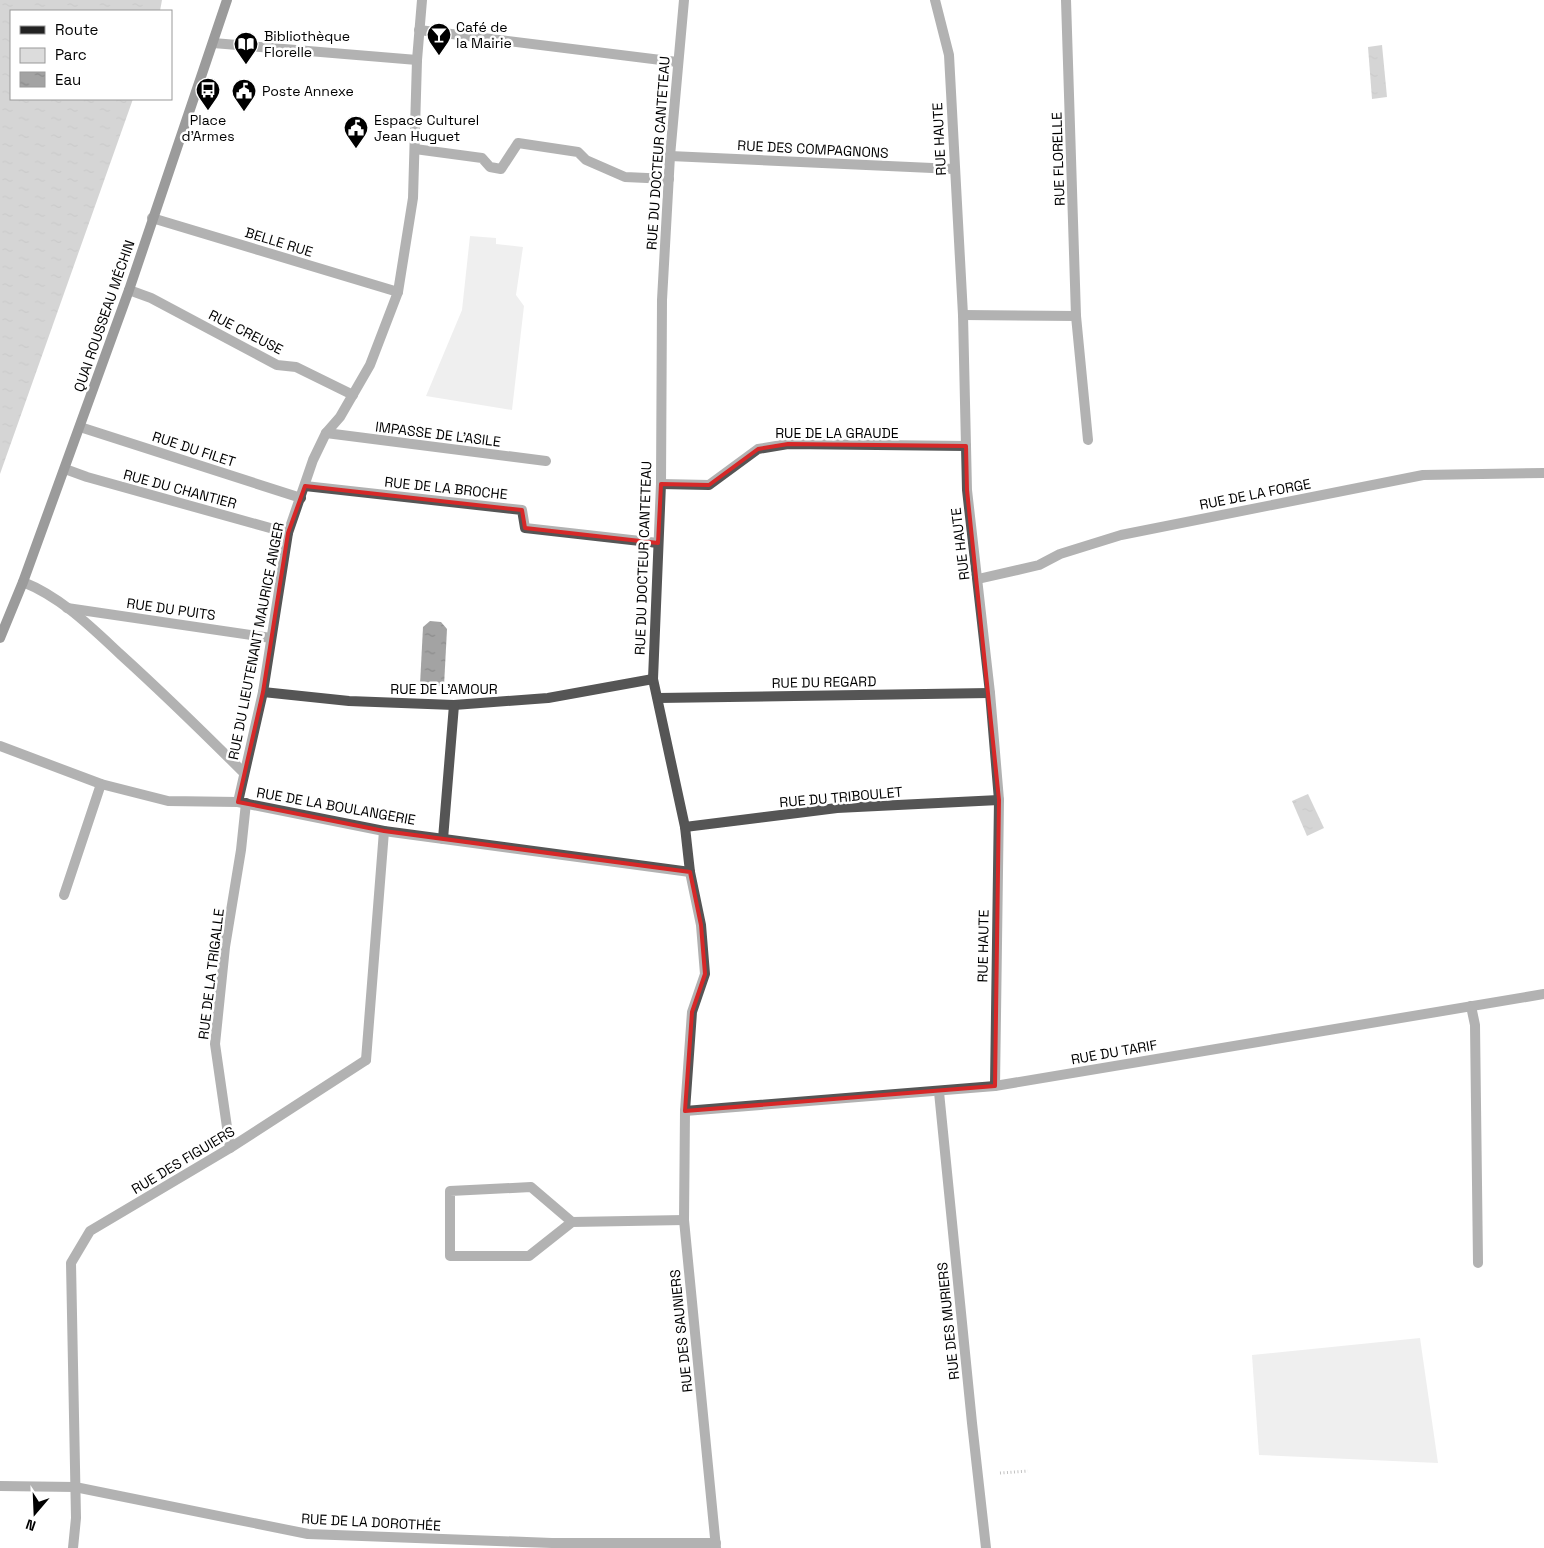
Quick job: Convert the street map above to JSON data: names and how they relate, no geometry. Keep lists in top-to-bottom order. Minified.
{"streets":{"street":["RUE HAUTE","RUE DES COMPAGNONS","RUE DU DOCTEUR CANTETEAU","RUE FLORELLE","BELLE RUE","QUAI ROUSSEAU MÉCHIN","RUE CREUSE","RUE DE LA GRAUDE","IMPASSE DE L'ASILE","RUE DU FILET","RUE DE LA BROCHE","RUE DU CHANTIER","RUE DE LA FORGE","RUE DU PUITS","RUE DU LIEUTENANT MAURICE ANGER","RUE DU REGARD","RUE DE L'AMOUR","RUE DU TRIBOULET","RUE DE LA BOULANGERIE","RUE DE LA TRIGALLE","RUE DU TARIF","RUE DES FIGUIERS","RUE DES MURIERS","RUE DES SAUNIERS","RUE DE LA DOROTHÉE"]},"crossings":[["RUE HAUTE","RUE DES COMPAGNONS"],["RUE HAUTE","RUE DE LA GRAUDE"],["RUE HAUTE","RUE DE LA FORGE"],["RUE HAUTE","RUE DU REGARD"],["RUE HAUTE","RUE DU TRIBOULET"],["RUE HAUTE","RUE DU TARIF"],["RUE DES COMPAGNONS","RUE DU DOCTEUR CANTETEAU"],["RUE DU DOCTEUR CANTETEAU","RUE DE LA GRAUDE"],["RUE DU DOCTEUR CANTETEAU","RUE DE LA BROCHE"],["RUE DU DOCTEUR CANTETEAU","RUE DU REGARD"],["RUE DU DOCTEUR CANTETEAU","RUE DE L'AMOUR"],["RUE DU DOCTEUR CANTETEAU","RUE DU TRIBOULET"],["RUE DU DOCTEUR CANTETEAU","RUE DE LA BOULANGERIE"],["RUE DU DOCTEUR CANTETEAU","RUE DU TARIF"],["RUE DU DOCTEUR CANTETEAU","RUE DES SAUNIERS"],["BELLE RUE","QUAI ROUSSEAU MÉCHIN"],["BELLE RUE","RUE DU LIEUTENANT MAURICE ANGER"],["QUAI ROUSSEAU MÉCHIN","RUE CREUSE"],["QUAI ROUSSEAU MÉCHIN","RUE DU FILET"],["QUAI ROUSSEAU MÉCHIN","RUE DU CHANTIER"],["QUAI ROUSSEAU MÉCHIN","RUE DE LA BOULANGERIE"],["RUE CREUSE","RUE DU LIEUTENANT MAURICE ANGER"],["IMPASSE DE L'ASILE","RUE DU LIEUTENANT MAURICE ANGER"],["RUE DU FILET","RUE DU LIEUTENANT MAURICE ANGER"],["RUE DE LA BROCHE","RUE DU LIEUTENANT MAURICE ANGER"],["RUE DU CHANTIER","RUE DU LIEUTENANT MAURICE ANGER"],["RUE DU PUITS","RUE DU LIEUTENANT MAURICE ANGER"],["RUE DU PUITS","RUE DE LA BOULANGERIE"],["RUE DU LIEUTENANT MAURICE ANGER","RUE DE L'AMOUR"],["RUE DU LIEUTENANT MAURICE ANGER","RUE DE LA BOULANGERIE"],["RUE DE LA BOULANGERIE","RUE DE LA TRIGALLE"],["RUE DE LA BOULANGERIE","RUE DES FIGUIERS"],["RUE DE LA TRIGALLE","RUE DES FIGUIERS"],["RUE DU TARIF","RUE DES MURIERS"],["RUE DU TARIF","RUE DES SAUNIERS"],["RUE DES FIGUIERS","RUE DE LA DOROTHÉE"],["RUE DES SAUNIERS","RUE DE LA DOROTHÉE"]],"places":{"bar":["Café de la Mairie"],"library":["Bibliothèque Florelle"],"bus stop":["Place d'Armes"],"public building":["Poste Annexe","Espace Culturel Jean Huguet"]},"legend":["Route","Parc","Eau"],"north":"bottom"}
